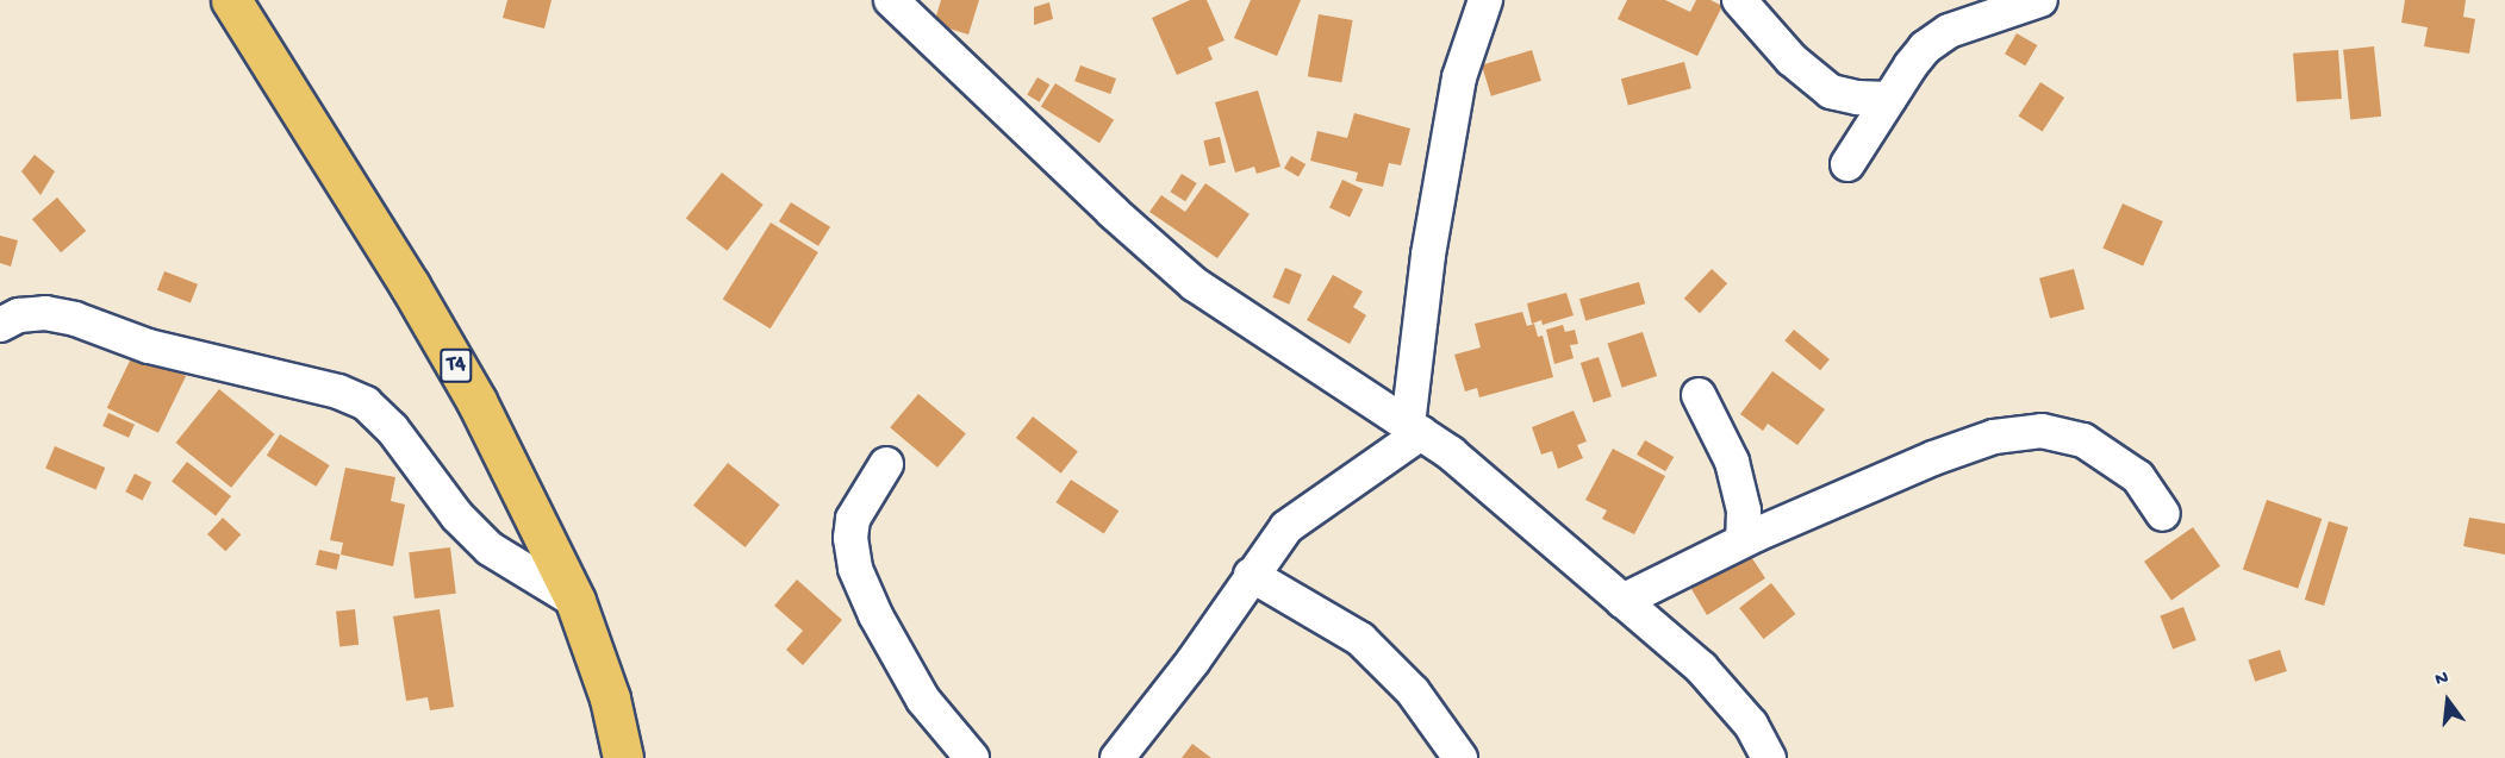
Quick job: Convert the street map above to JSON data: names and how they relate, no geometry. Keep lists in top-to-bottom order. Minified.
{"streets":{"highway":["T4"]},"north":"top"}
